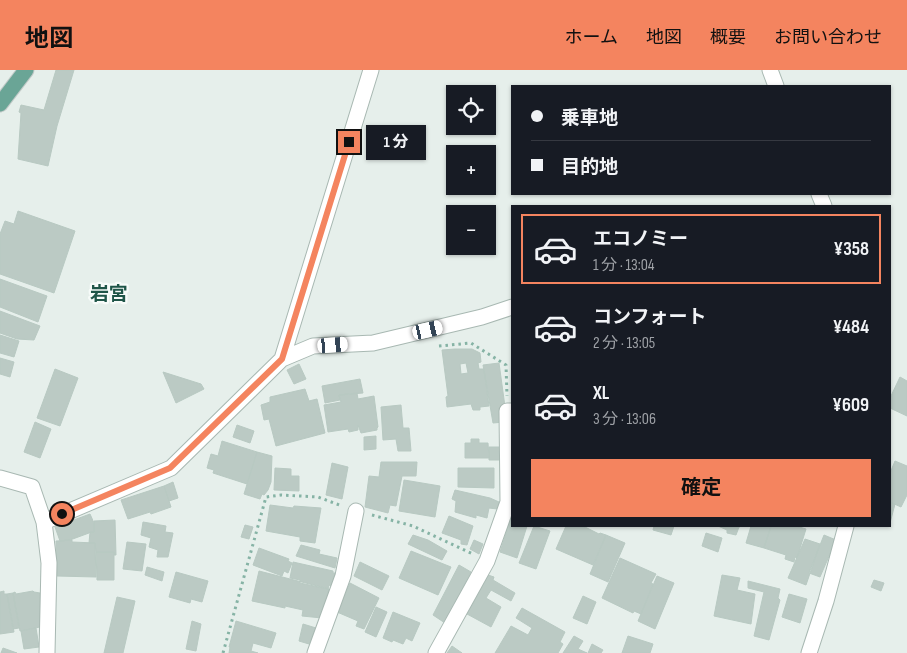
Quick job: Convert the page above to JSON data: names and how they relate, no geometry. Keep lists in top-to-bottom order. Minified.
{"districts":["岩宮"],"page":{"header":"地図","nav":["ホーム","地図","概要","お問い合わせ"],"map_buttons":["+","−"],"banner":["乗車地","目的地"],"bubble":"1 分","list":[{"name":"エコノミー","note":"1 分 · 13:04","value":"¥358"},{"name":"コンフォート","note":"2 分 · 13:05","value":"¥484"},{"name":"XL","note":"3 分 · 13:06","value":"¥609"}],"buttons":"確定"}}
